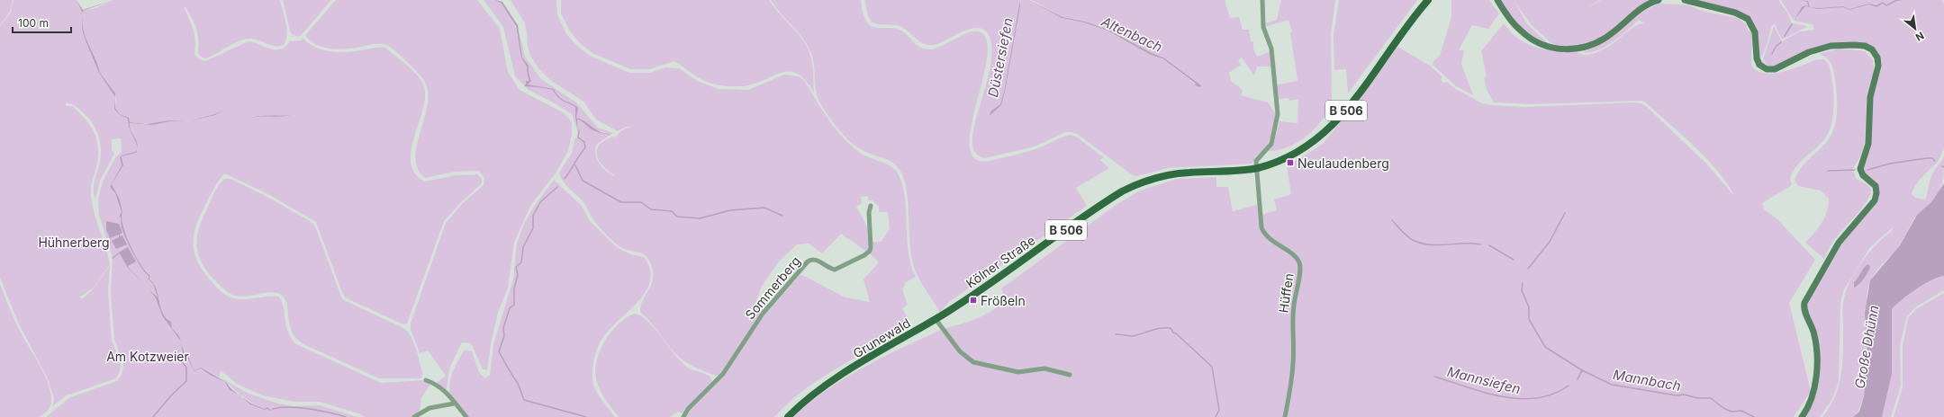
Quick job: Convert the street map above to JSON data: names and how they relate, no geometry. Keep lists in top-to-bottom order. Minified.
{"streets":{"main road":["B 506","Kölner Straße","Grunewald"],"street":["Sommerberg","Hüffen"]},"crossings":[["B 506","Kölner Straße"],["B 506","Hüffen"],["Kölner Straße","Hüffen"],["Kölner Straße","Grunewald"]],"water":["Altenbach","Düstersiefen","Große Dhünn","Mannsiefen","Mannbach"],"parks":["Hühnerberg","Am Kotzweier"],"places":{"transit":["Neulaudenberg","Frößeln"]},"scale_bar":"100 m","north":"bottom right"}
